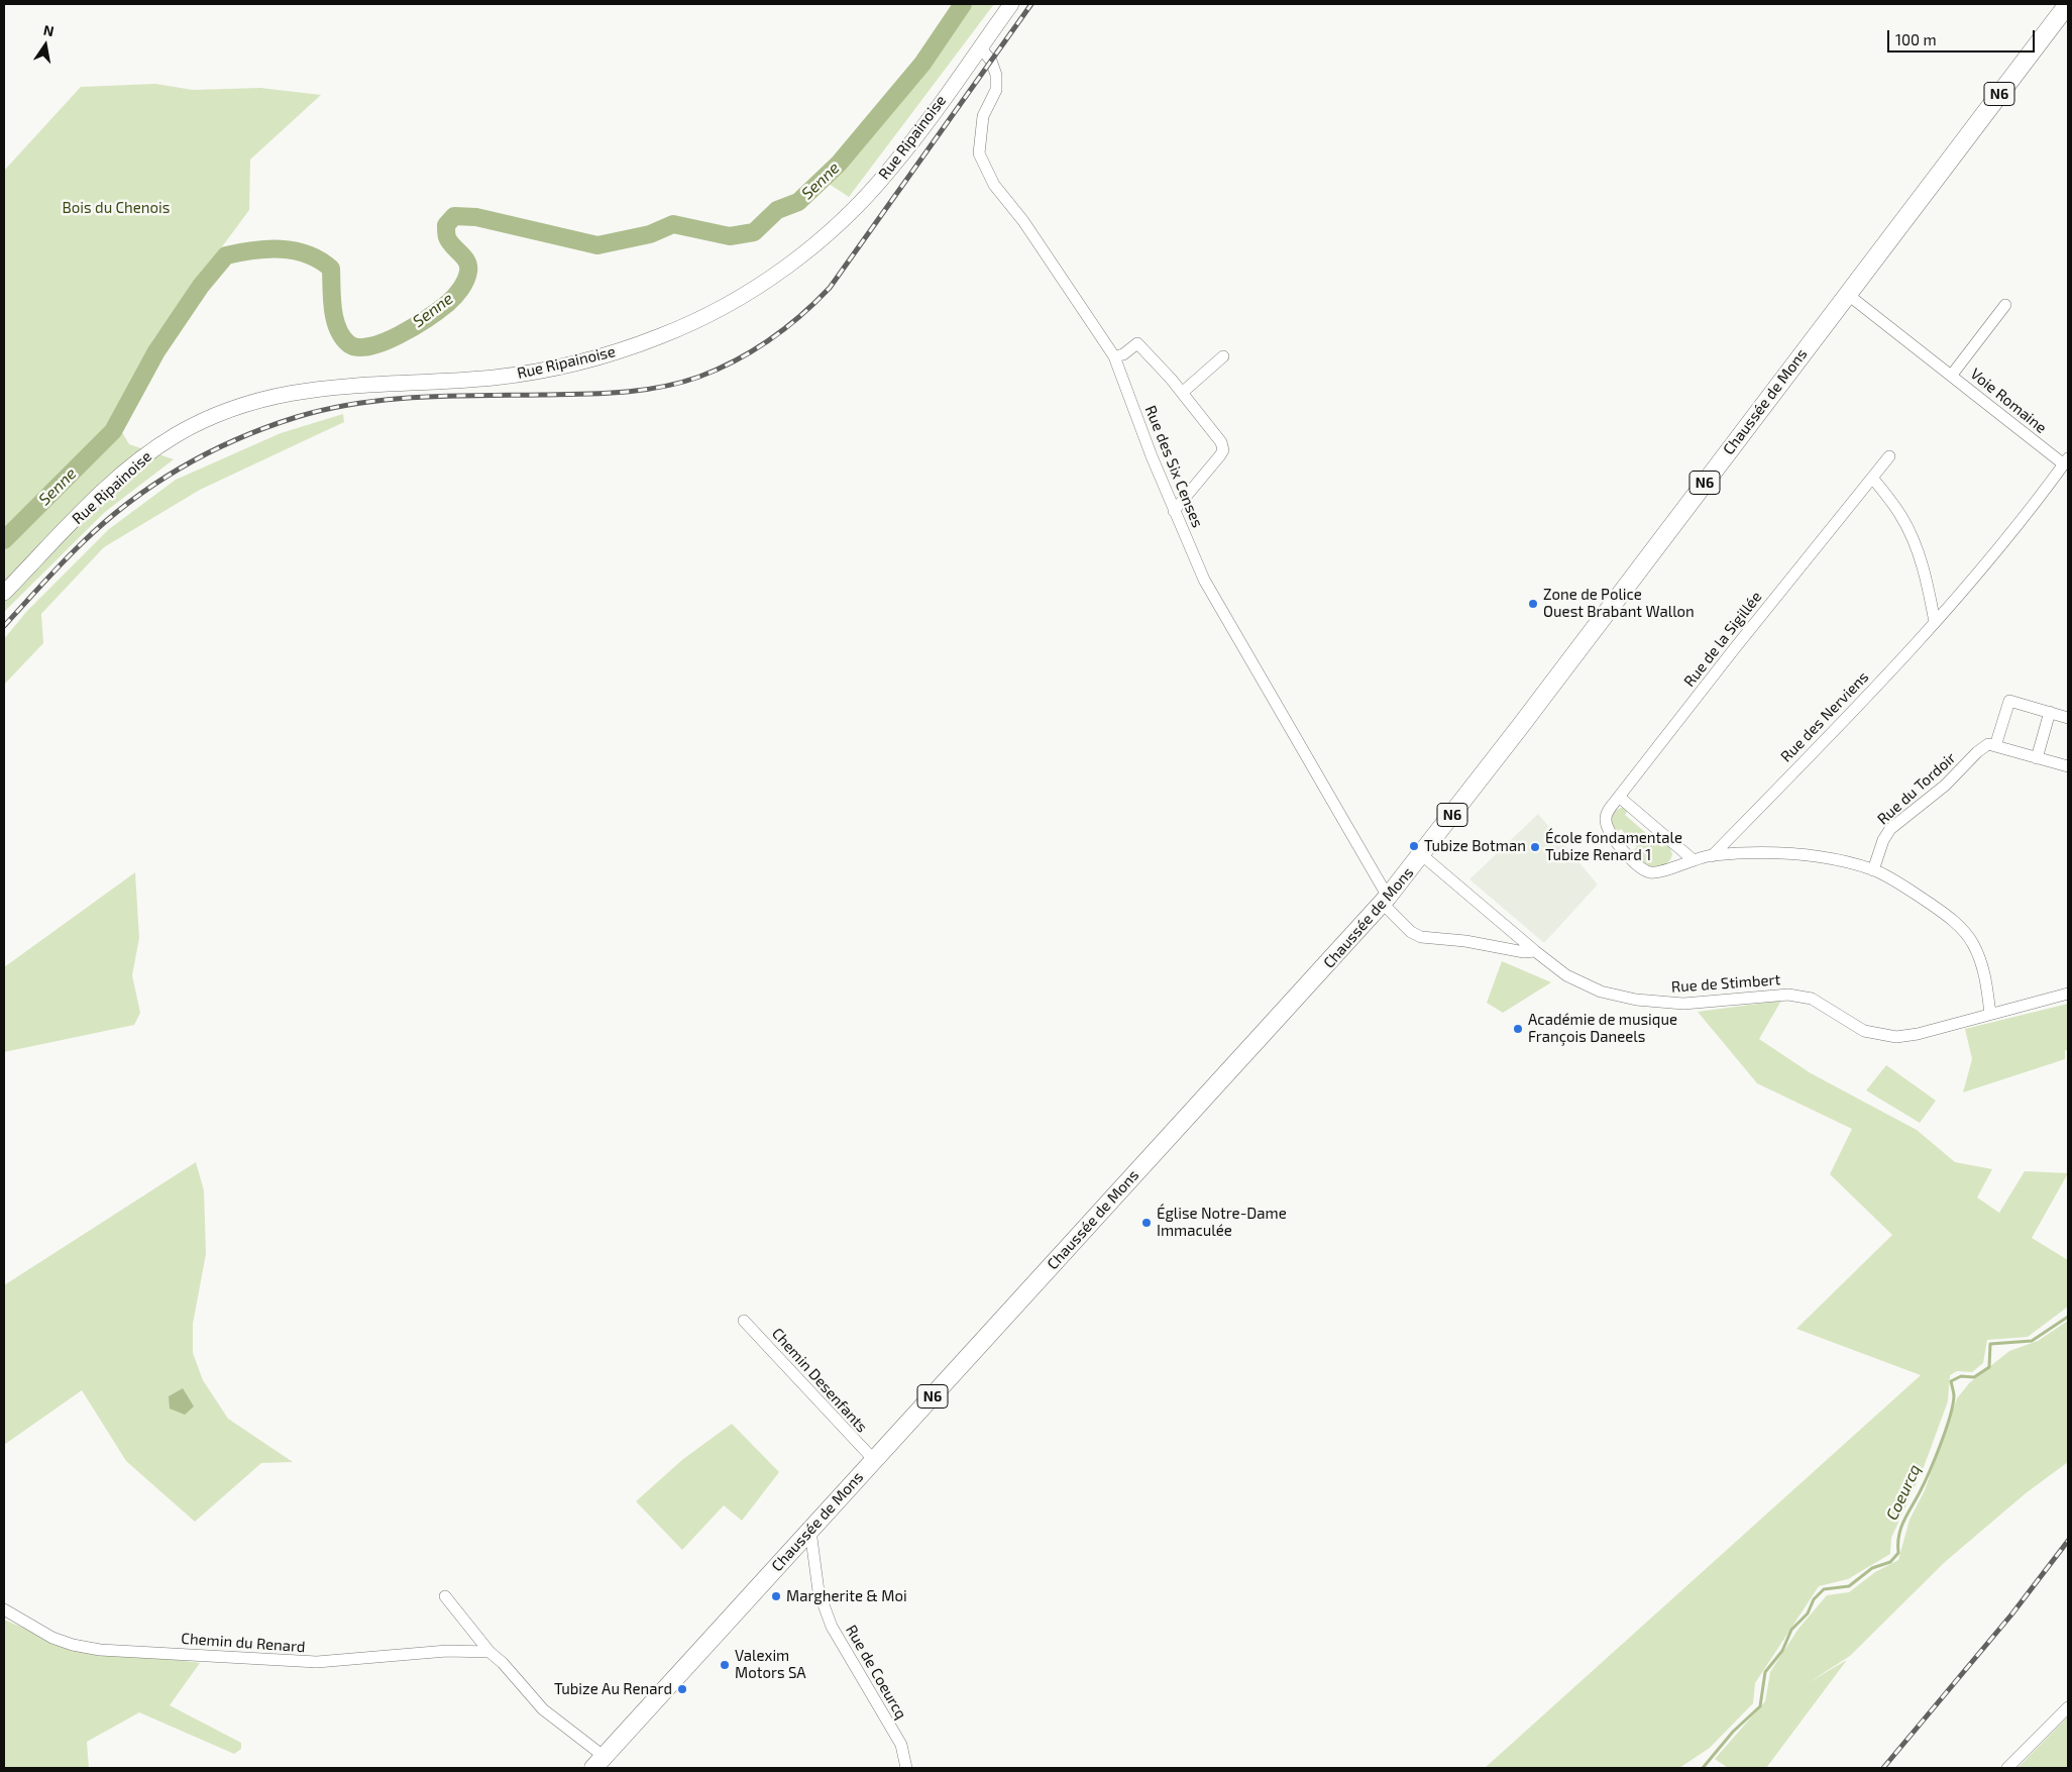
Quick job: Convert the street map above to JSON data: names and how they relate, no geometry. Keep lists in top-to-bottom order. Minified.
{"streets":{"main road":["N6","Chaussée de Mons"],"street":["Rue Ripainoise","Voie Romaine","Rue des Six Censes","Rue de la Sigillée","Rue des Nerviens","Rue du Tordoir","Rue de Stimbert","Chemin Desenfants","Chemin du Renard","Rue de Coeurcq"]},"crossings":[["Rue Ripainoise","Rue des Six Censes"],["Voie Romaine","Chaussée de Mons"],["Voie Romaine","Rue des Nerviens"],["Chaussée de Mons","Rue des Six Censes"],["Chaussée de Mons","Rue de Stimbert"],["Chaussée de Mons","Chemin Desenfants"],["Chaussée de Mons","Rue de Coeurcq"]],"water":["Senne","Coeurcq"],"parks":["Bois du Chenois"],"places":["Zone de Police Ouest Brabant Wallon","Tubize Botman","École fondamentale Tubize Renard 1","Académie de musique François Daneels","Église Notre-Dame Immaculée","Margherite & Moi","Valexim Motors SA","Tubize Au Renard"],"scale_bar":"100 m","north":"top"}
